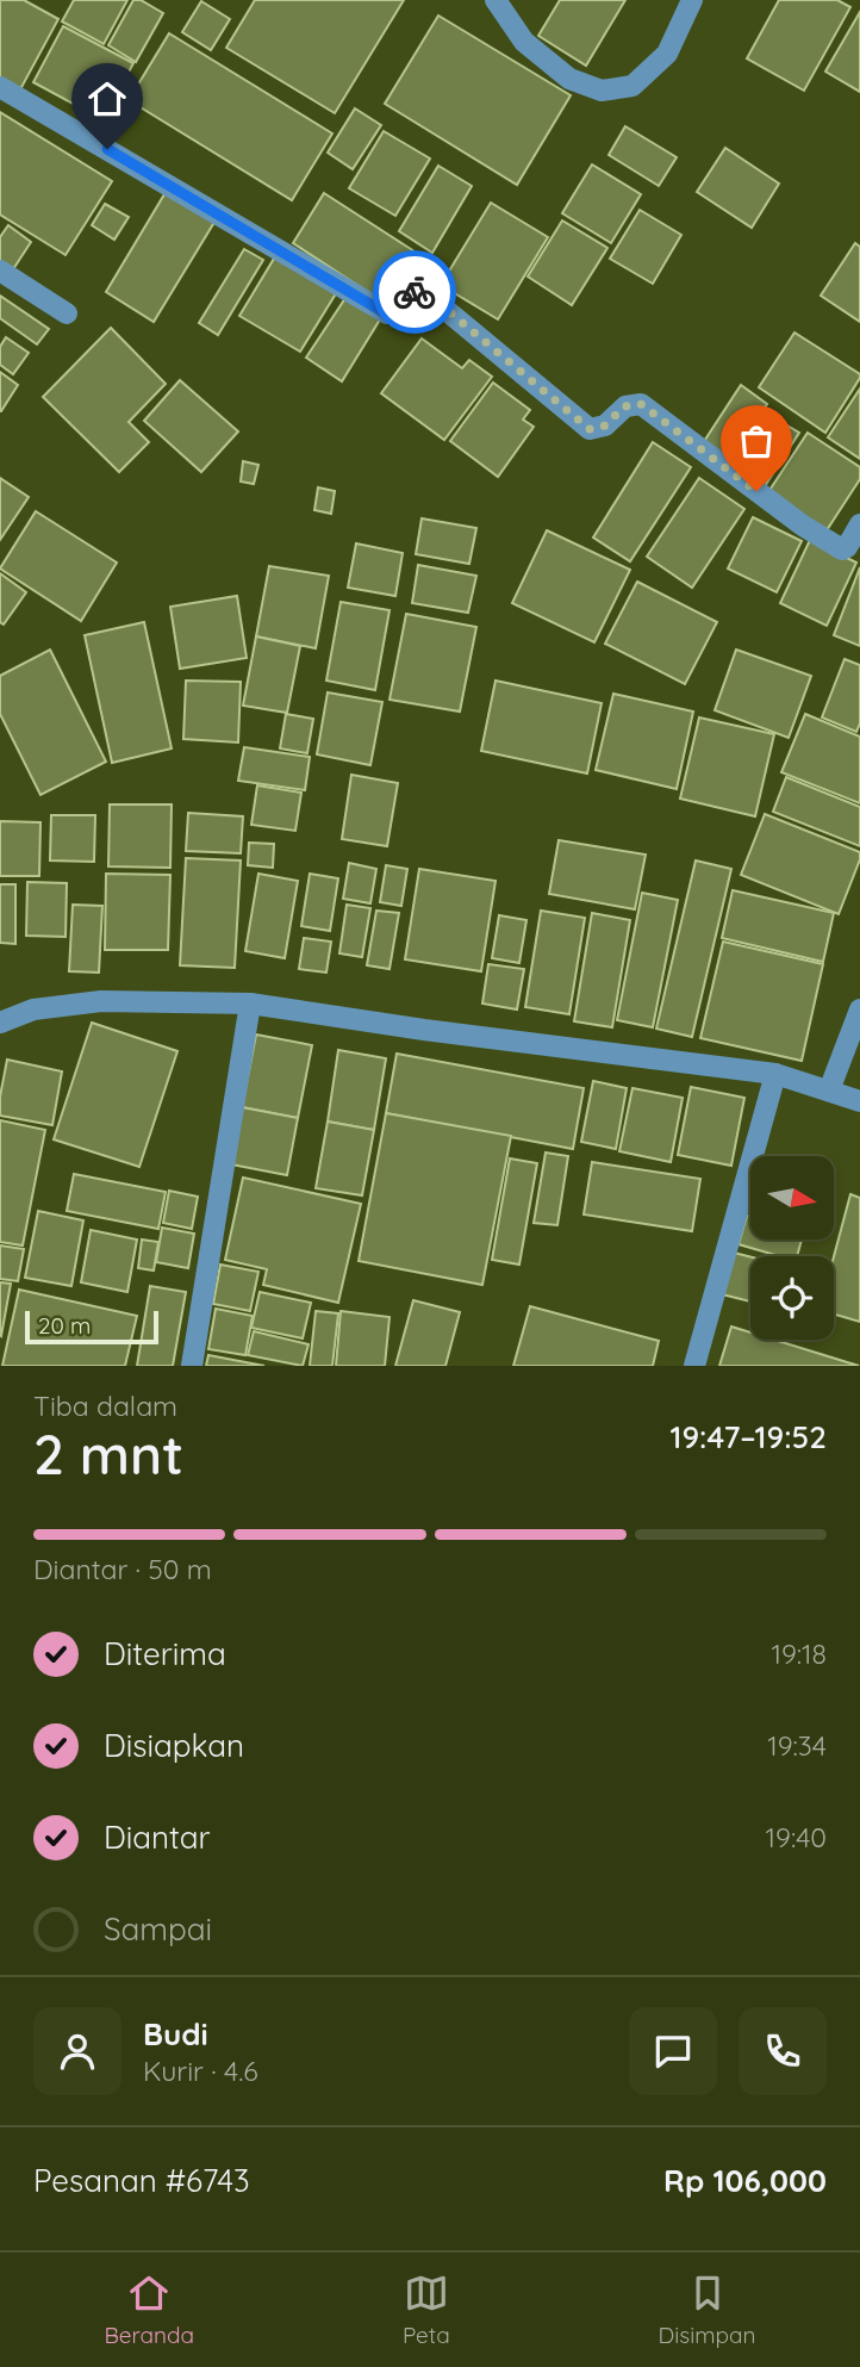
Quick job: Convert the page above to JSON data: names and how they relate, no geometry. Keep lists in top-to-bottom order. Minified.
{"scale_bar":"20 m","north":"right","page":{"scale":"20 m","heading":["2 mnt","Tiba dalam","19:47–19:52"],"panel":["Budi","Kurir · 4.6","Pesanan #6743","Rp 106,000"],"bar":"Diantar · 50 m","list":[["Diterima","19:18"],["Disiapkan","19:34"],["Diantar","19:40"],"Sampai"],"tabs":["Beranda","Peta","Disimpan"]}}
